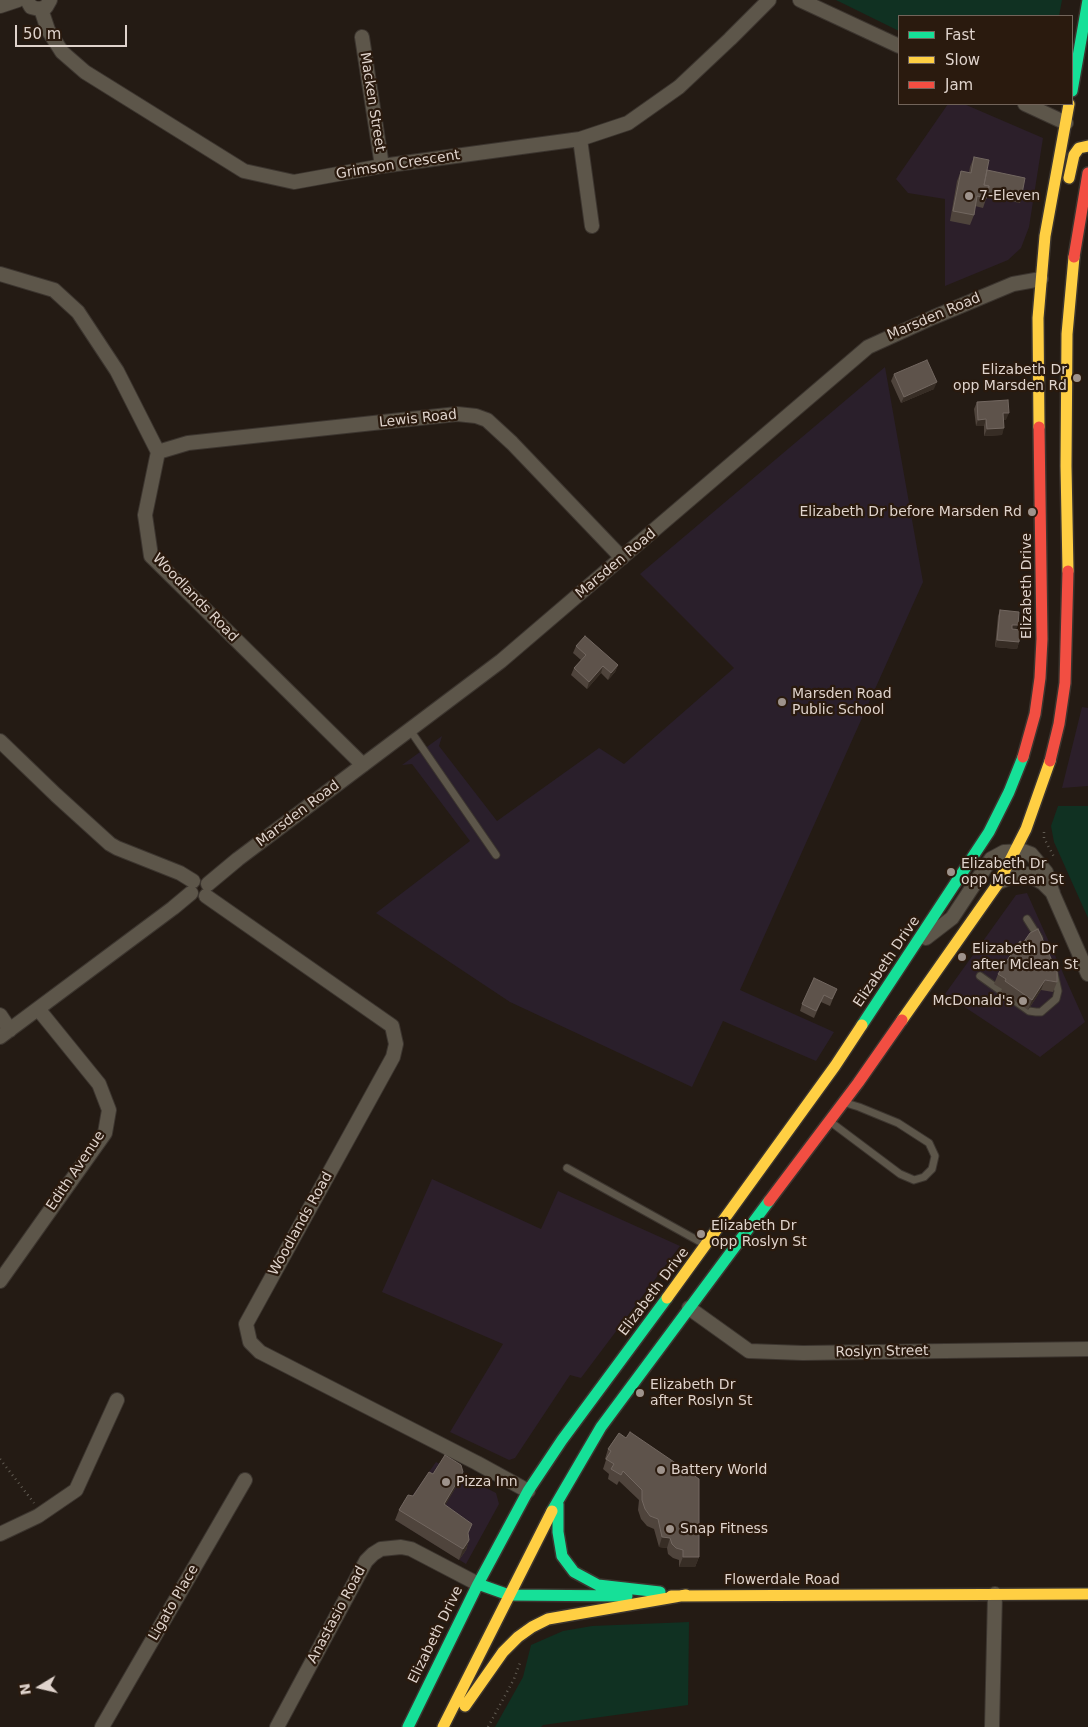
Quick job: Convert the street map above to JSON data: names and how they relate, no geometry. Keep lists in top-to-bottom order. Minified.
{"streets":{"main road":["Elizabeth Drive","Flowerdale Road"],"street":["Macken Street","Grimson Crescent","Marsden Road","Lewis Road","Woodlands Road","Edith Avenue","Roslyn Street","Ligato Place","Anastasio Road"]},"crossings":[["Macken Street","Grimson Crescent"],["Marsden Road","Lewis Road"],["Marsden Road","Elizabeth Drive"],["Marsden Road","Woodlands Road"],["Lewis Road","Woodlands Road"],["Elizabeth Drive","Woodlands Road"],["Elizabeth Drive","Flowerdale Road"],["Elizabeth Drive","Anastasio Road"],["Flowerdale Road","Anastasio Road"]],"places":["7-Eleven","Elizabeth Dr opp Marsden Rd","Elizabeth Dr before Marsden Rd","Marsden Road Public School","Elizabeth Dr opp McLean St","Elizabeth Dr after Mclean St","McDonald's","Elizabeth Dr opp Roslyn St","Elizabeth Dr after Roslyn St","Battery World","Pizza Inn","Snap Fitness"],"legend":["Fast","Slow","Jam"],"scale_bar":"50 m","north":"left"}
